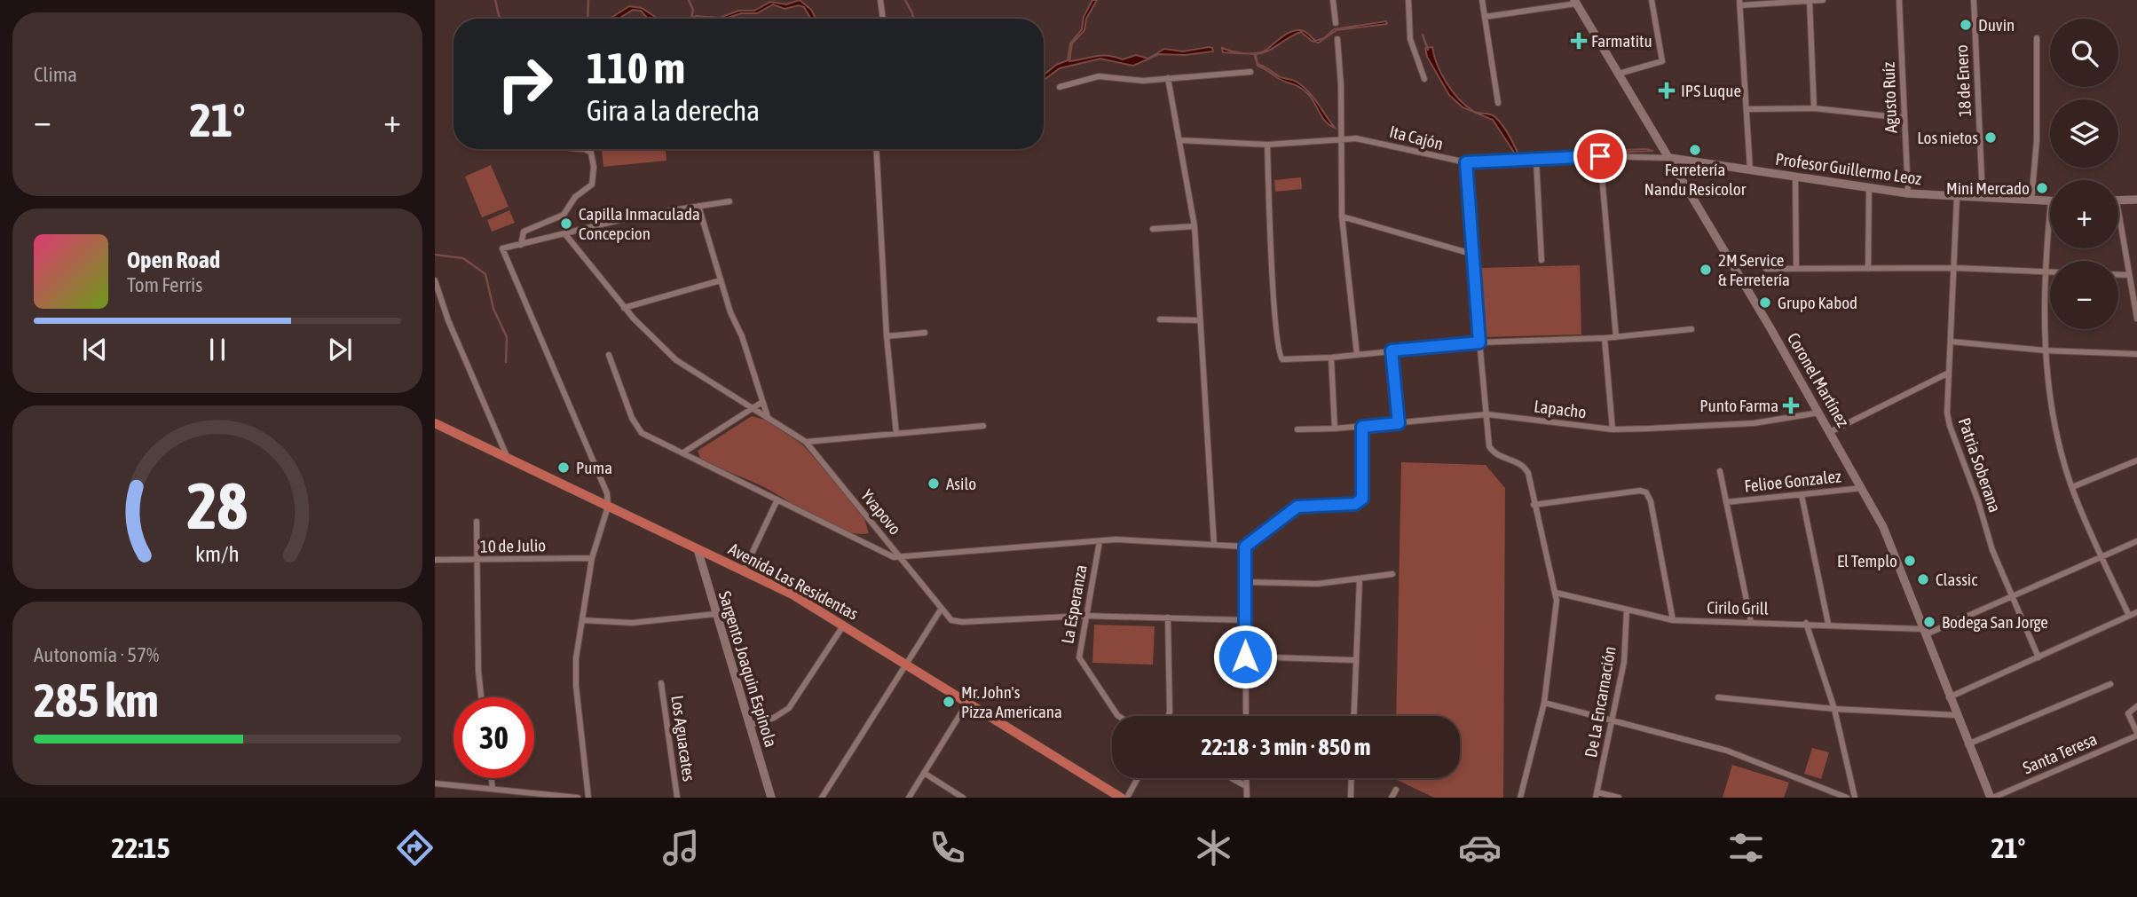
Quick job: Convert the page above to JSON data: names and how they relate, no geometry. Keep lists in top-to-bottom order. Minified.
{"streets":{"main road":["Profesor Guillermo Leoz","Coronel Martínez","Avenida Las Residentas","Sargento Joaquin Espinola"],"street":["18 de Enero","Agusto Ruíz","Ita Cajón","Lapacho","Patria Soberana","Felioe Gonzalez","Yvapovo","10 de Julio","La Esperanza","Cirilo Grill","De La Encarnación","Los Aguacates","Santa Teresa"]},"crossings":[["18 de Enero","Profesor Guillermo Leoz"],["Agusto Ruíz","Profesor Guillermo Leoz"],["Ita Cajón","Profesor Guillermo Leoz"],["Ita Cajón","Coronel Martínez"],["Profesor Guillermo Leoz","Coronel Martínez"],["Profesor Guillermo Leoz","Patria Soberana"],["Coronel Martínez","Lapacho"],["Coronel Martínez","Felioe Gonzalez"],["Coronel Martínez","Cirilo Grill"],["Coronel Martínez","Santa Teresa"],["Yvapovo","La Esperanza"],["Avenida Las Residentas","Sargento Joaquin Espinola"],["Cirilo Grill","De La Encarnación"]],"places":{"other":["Duvin","Los nietos","Ferretería Nandu Resicolor","Mini Mercado","Capilla Inmaculada Concepcion","2M Service & Ferretería","Grupo Kabod","Puma","Asilo","El Templo","Classic","Bodega San Jorge","Mr. John's Pizza Americana"],"health":["Farmatitu","IPS Luque","Punto Farma"]},"page":{"tile":["Clima",["Autonomía · 57%","285 km"]],"map_buttons":["+","−"],"turn":["110 m","Gira a la derecha"],"heat":["−","21°","+"],"song":["Open Road","Tom Ferris"],"limit":"30","trip":"22:18 · 3 min · 850 m","tabs":["22:15","21°"],"gauge":["28","km/h"]}}
